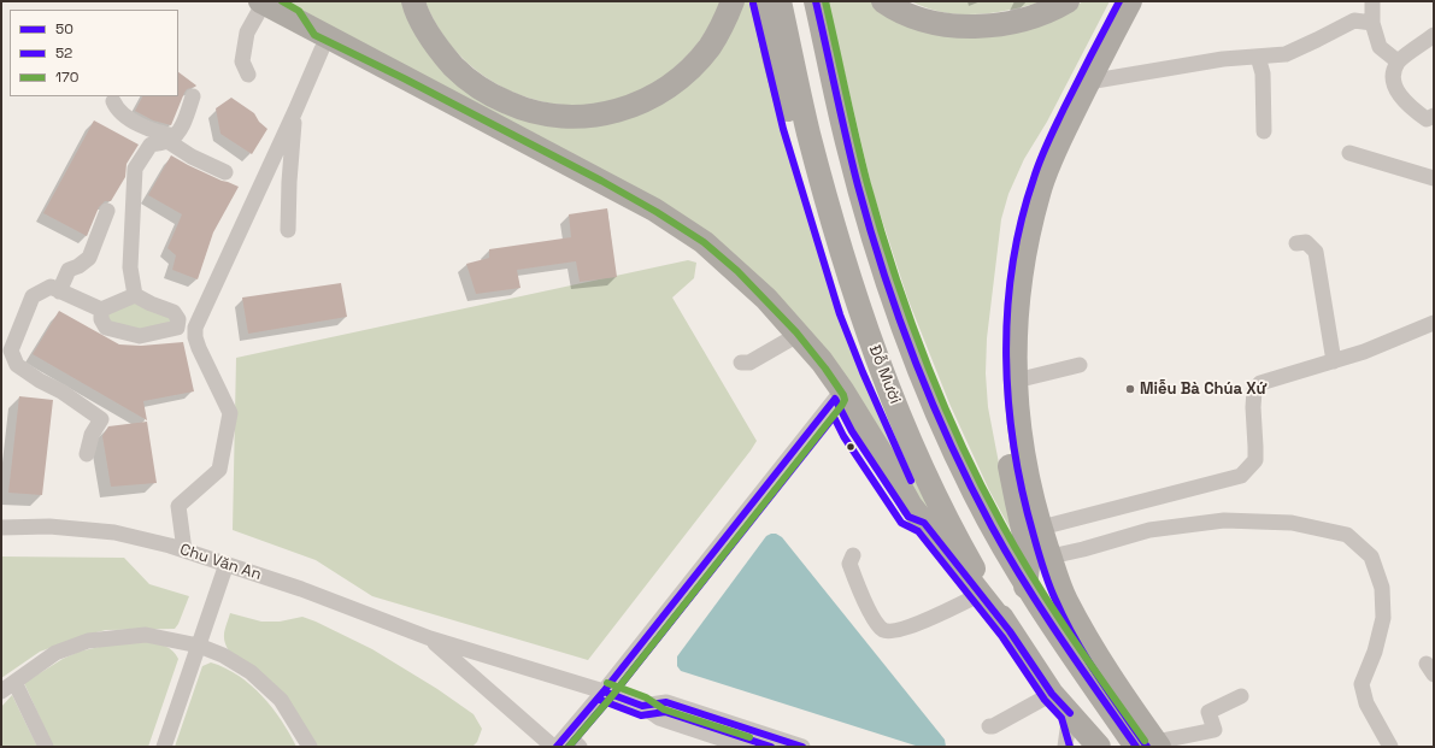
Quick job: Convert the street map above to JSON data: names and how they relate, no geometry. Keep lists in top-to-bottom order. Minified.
{"streets":{"highway":["Đỗ Mười"],"street":["Chu Văn An"]},"places":["Miễu Bà Chúa Xứ"],"lines":["transit line 50","transit line 52","transit line 170"],"legend":["50","52","170"]}
